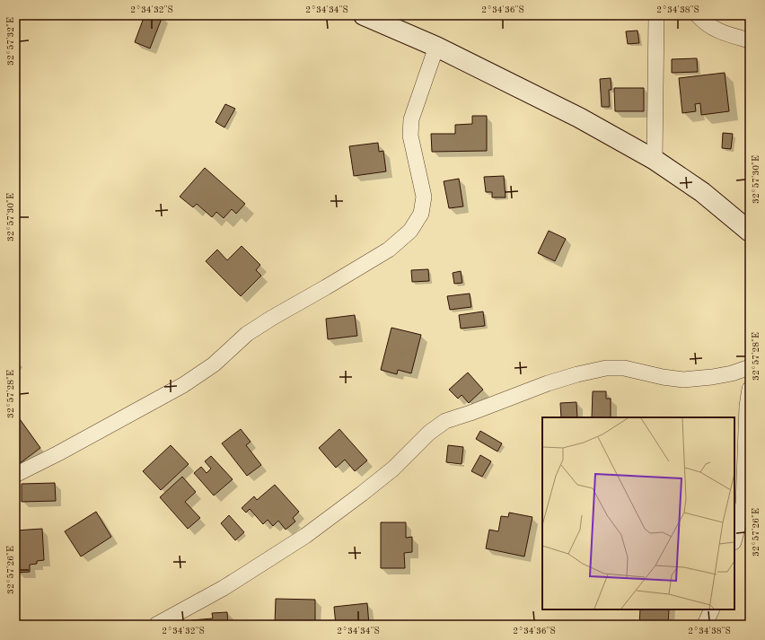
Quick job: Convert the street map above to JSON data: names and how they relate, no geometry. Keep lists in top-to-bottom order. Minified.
{"coordinates":["2°34'32\"S","2°34'34\"S","2°34'36\"S","2°34'38\"S","32°57'32\"E","32°57'30\"E","32°57'28\"E","32°57'26\"E"]}
